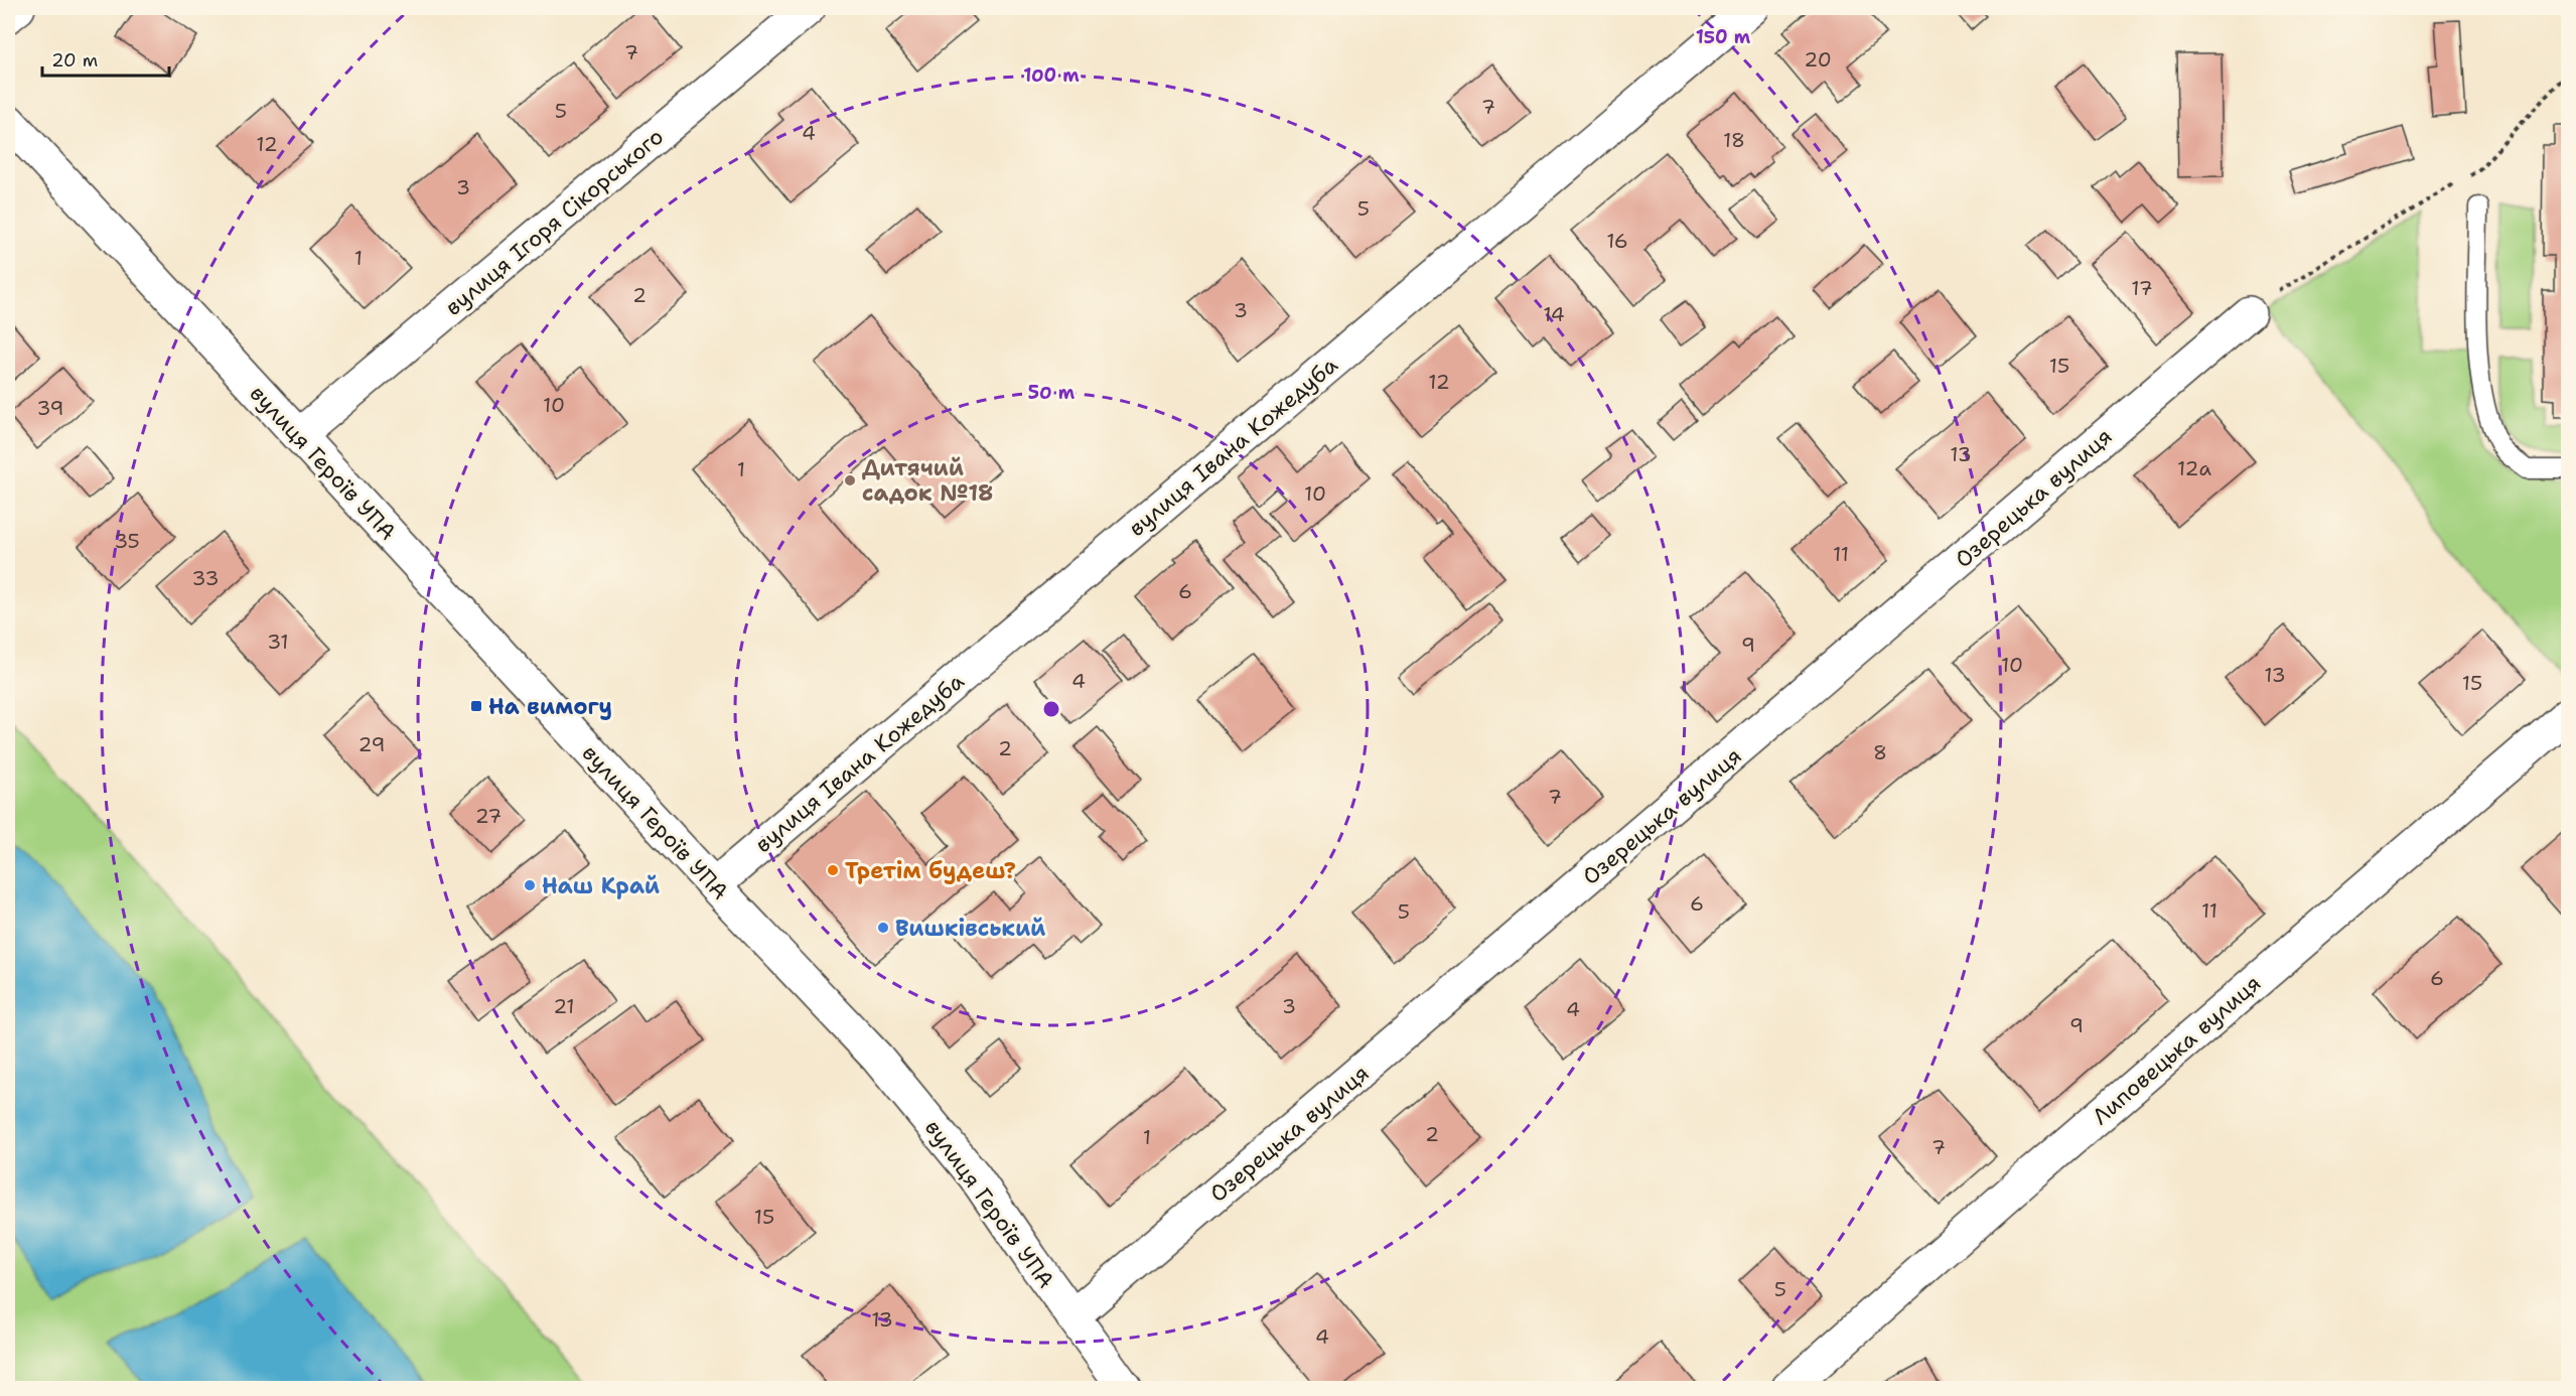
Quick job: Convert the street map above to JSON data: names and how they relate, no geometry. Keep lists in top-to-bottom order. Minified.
{"streets":{"street":["вулиця Ігоря Сікорського","вулиця Івана Кожедуба","вулиця Героїв УПА","Озерецька вулиця","Липовецька вулиця"]},"crossings":[["вулиця Ігоря Сікорського","вулиця Героїв УПА"],["вулиця Івана Кожедуба","вулиця Героїв УПА"],["вулиця Героїв УПА","Озерецька вулиця"]],"places":{"other":["Дитячий садок №18","Третім будеш?","Наш Край","Вишківський"],"transit":["На вимогу"]},"house_numbers":["7","20","7","5","4","18","12","3","5","16","1","17","2","3","14","15","12","10","39","13","12а","1","10","35","11","33","6","31","9","10","13","4","15","29","2","8","7","27","6","11","5","6","21","3","4","9","2","1","7","15","5","13","4"],"scale_bar":"20 m","rings":["150 m","100 m","50 m"]}
